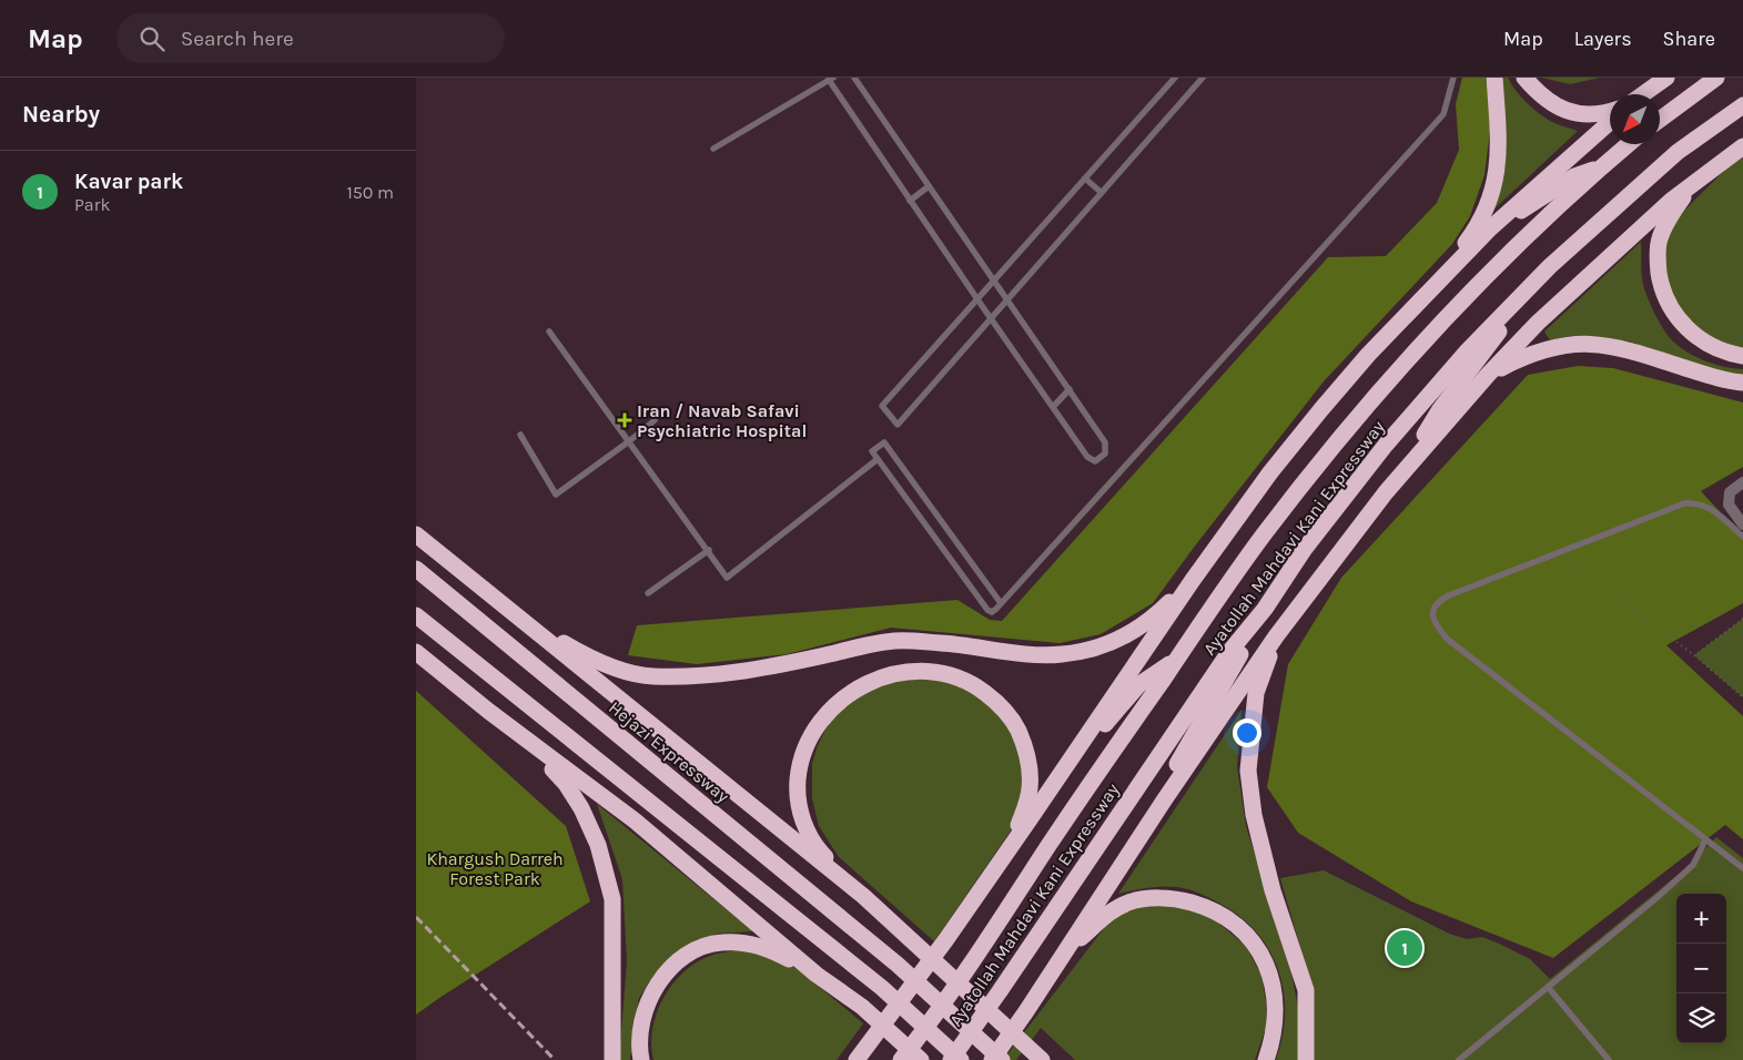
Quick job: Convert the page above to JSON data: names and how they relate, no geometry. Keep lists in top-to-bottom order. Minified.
{"streets":{"highway":["Ayatollah Mahdavi Kani Expressway","Hejazi Expressway"]},"parks":["Khargush Darreh Forest Park"],"places":{"health":["Iran / Navab Safavi Psychiatric Hospital"]},"north":"bottom left","page":{"header":"Map","search":"Search here","nav":["Map","Layers","Share"],"heading":"Nearby","list":[{"mark":"1","name":"Kavar park","note":"Park","value":"150 m"}],"map_buttons":["+","−"],"pins":"1"}}
